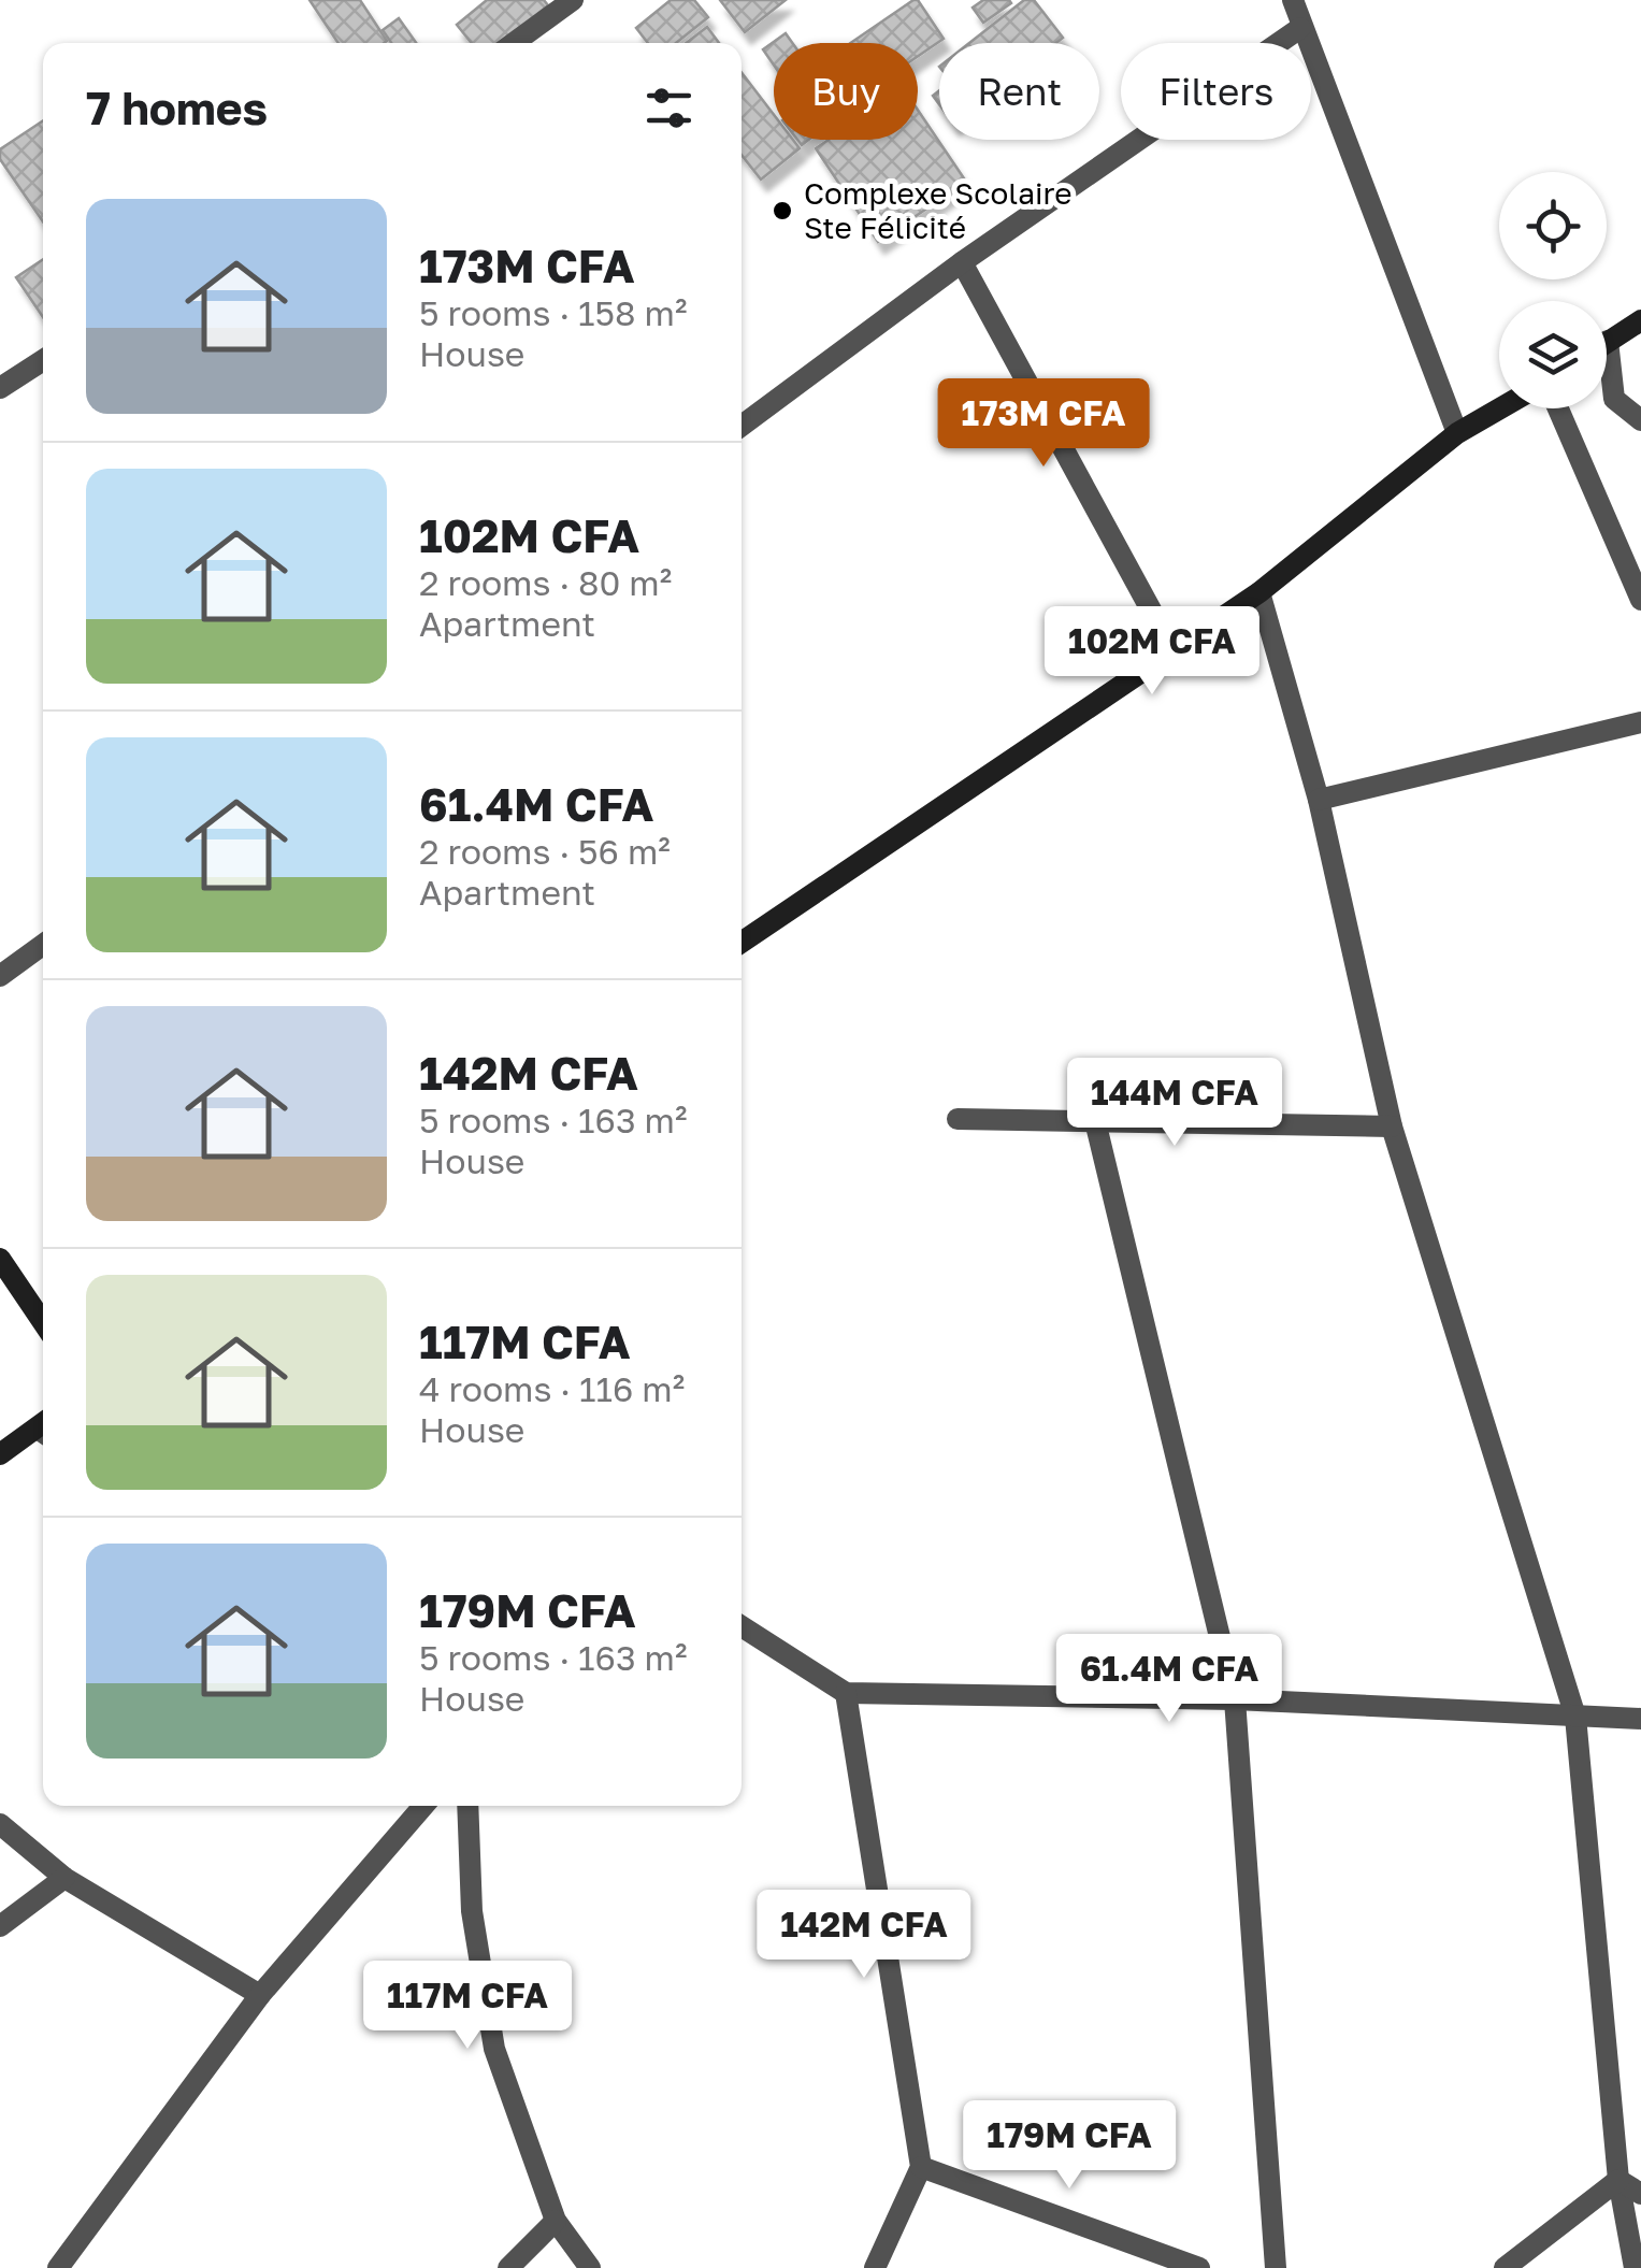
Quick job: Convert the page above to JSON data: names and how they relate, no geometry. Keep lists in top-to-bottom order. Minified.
{"places":["Complexe Scolaire Ste Félicité"],"page":{"chip":["Buy","Rent","Filters"],"heading":"7 homes","list":[{"name":"173M CFA","note":"5 rooms · 158 m² · House"},{"name":"102M CFA","note":"2 rooms · 80 m² · Apartment"},{"name":"61.4M CFA","note":"2 rooms · 56 m² · Apartment"},{"name":"142M CFA","note":"5 rooms · 163 m² · House"},{"name":"117M CFA","note":"4 rooms · 116 m² · House"},{"name":"179M CFA","note":"5 rooms · 163 m² · House"}],"price":["173M CFA","102M CFA","144M CFA","61.4M CFA","142M CFA","117M CFA","179M CFA"]}}
